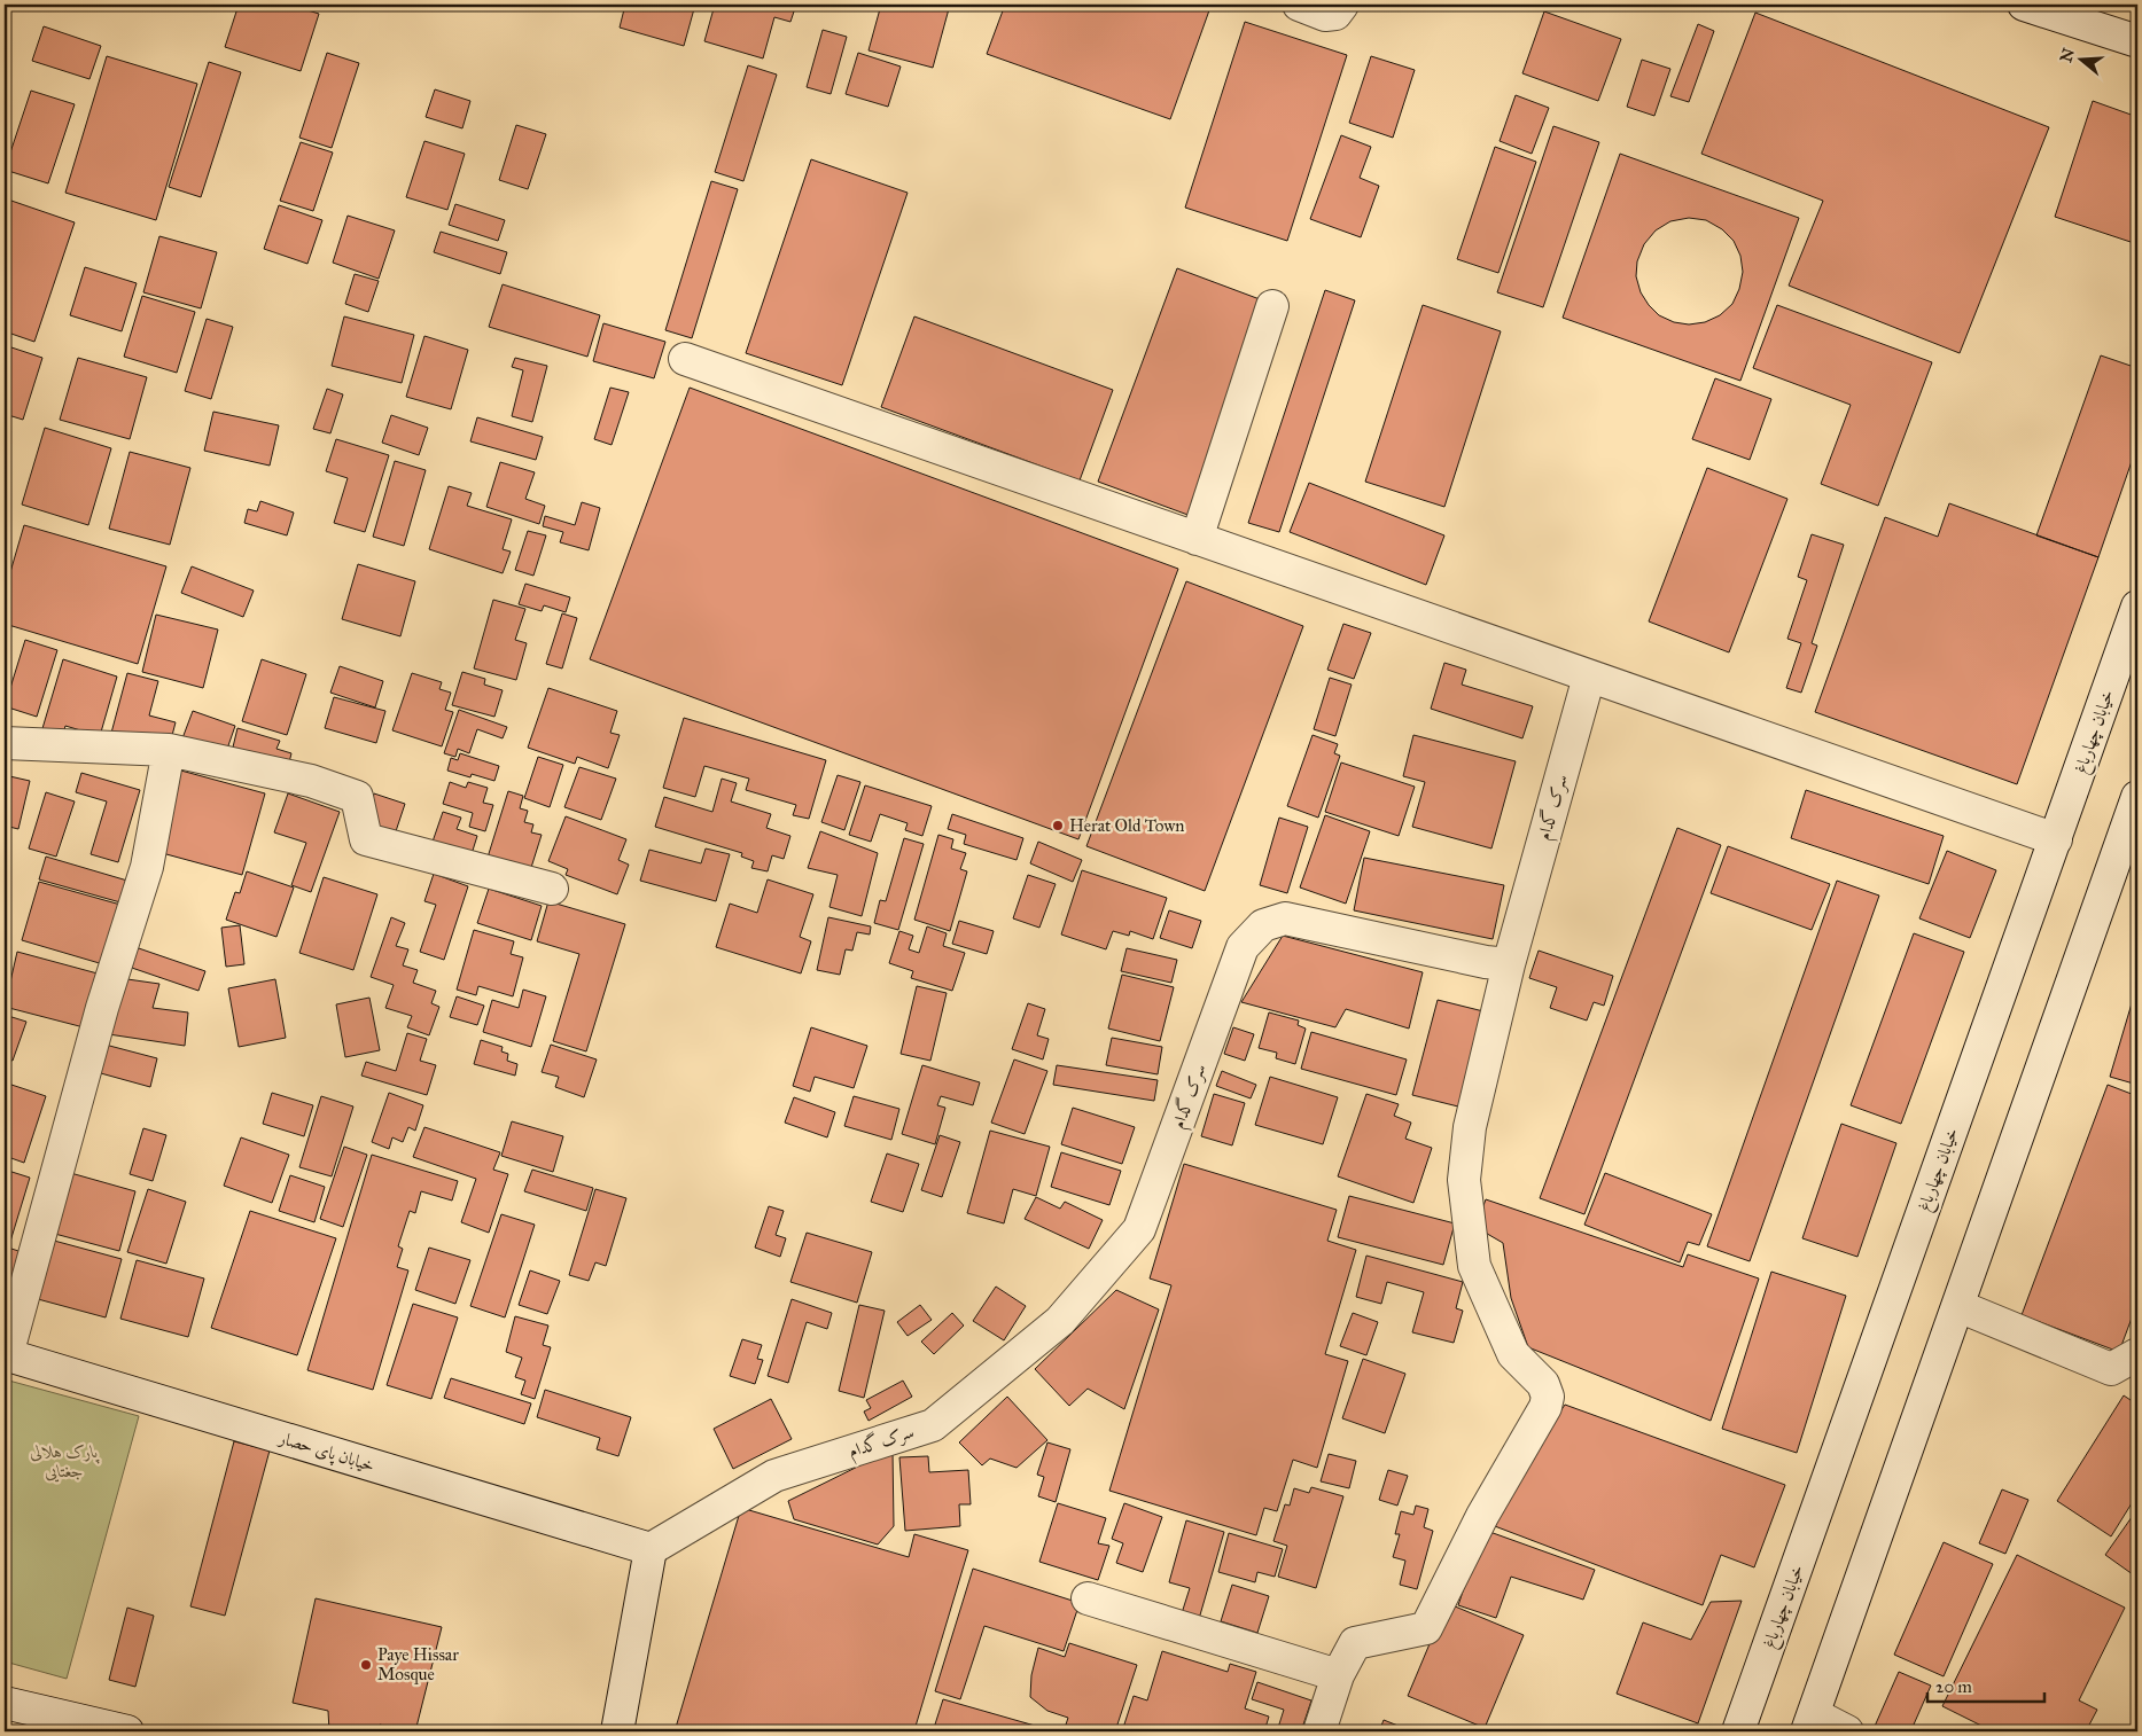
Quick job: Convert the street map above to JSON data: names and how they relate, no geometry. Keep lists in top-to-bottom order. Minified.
{"streets":{"street":["خیابان چهارباغ","سرک گدام","خیابان پای حصار"]},"crossings":[["سرک گدام","خیابان پای حصار"]],"parks":["پارک هلالی جغتایی"],"places":["Herat Old Town","Paye Hissar Mosque"],"scale_bar":"20 m","north":"left"}
